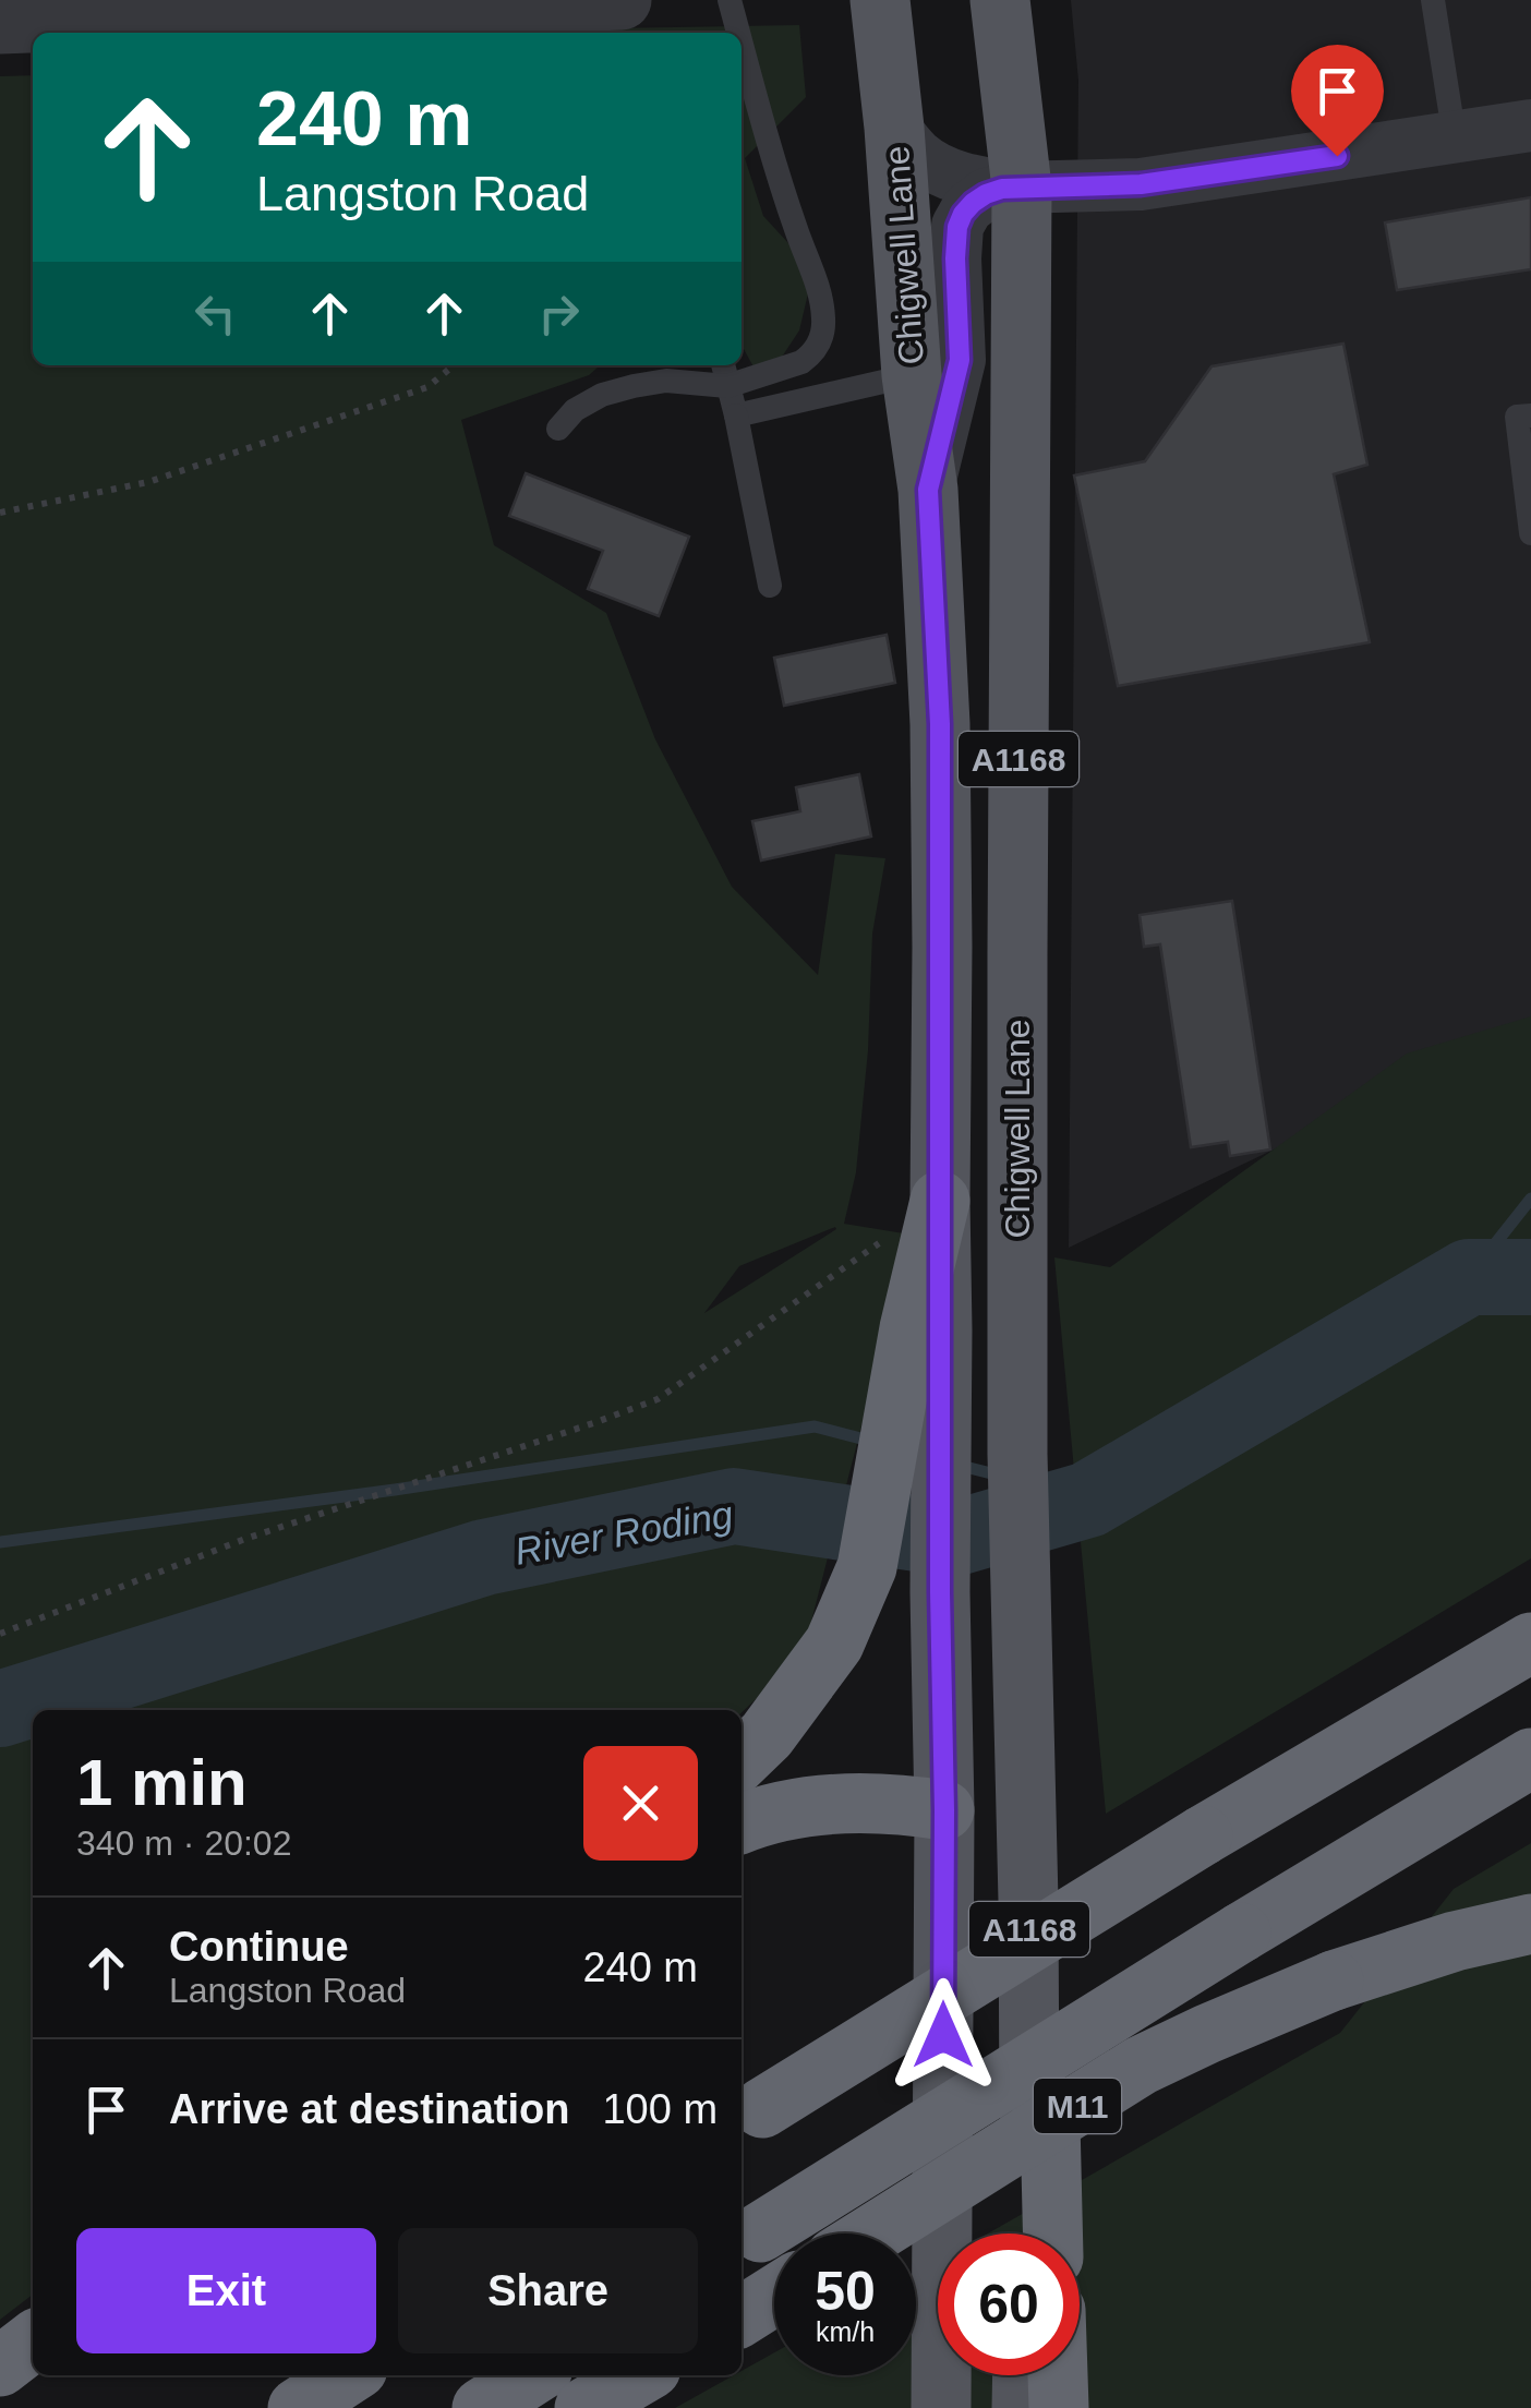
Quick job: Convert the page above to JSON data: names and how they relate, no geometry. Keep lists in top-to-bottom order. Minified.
{"streets":{"highway":["M11"],"main road":["Chigwell Lane","A1168"]},"crossings":[["Chigwell Lane","M11"]],"water":["River Roding"],"page":{"turn":["240 m","Langston Road"],"heading":["1 min","340 m · 20:02"],"list":[{"name":"Continue","note":"Langston Road","value":"240 m"},{"name":"Arrive at destination","value":"100 m"}],"buttons":["Exit","Share"],"speed":"50 km/h","limit":"60"}}
